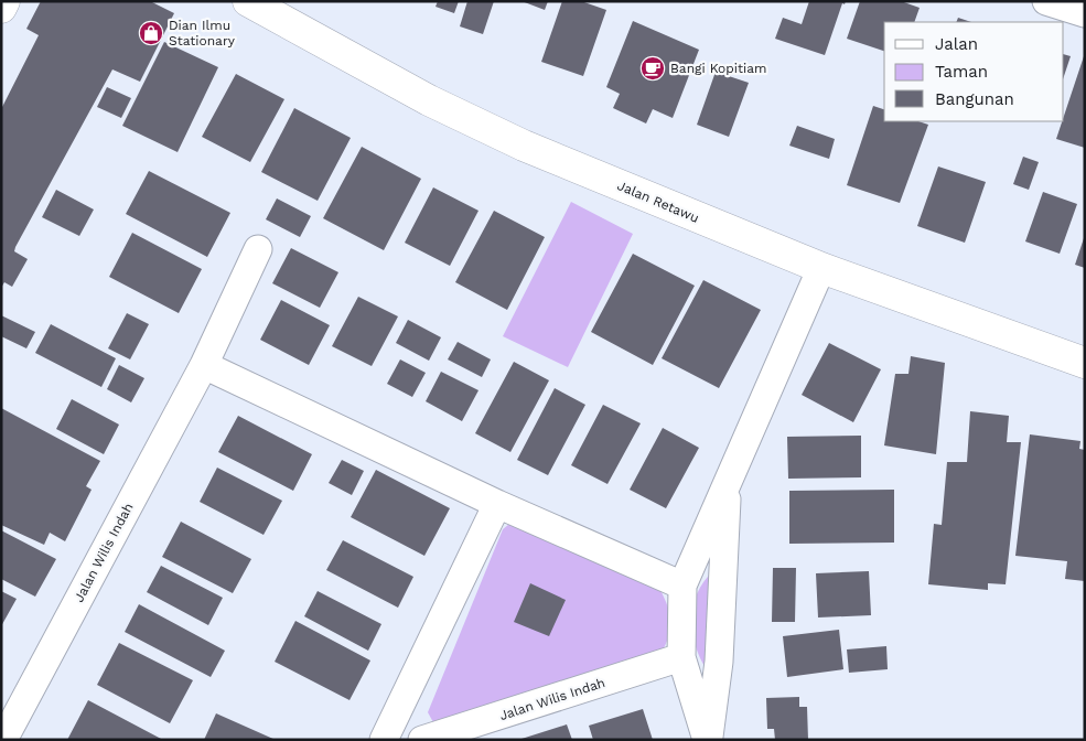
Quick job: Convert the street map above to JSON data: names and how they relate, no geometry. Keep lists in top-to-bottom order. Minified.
{"streets":{"main road":["Jalan Retawu"],"street":["Jalan Wilis Indah"]},"places":{"shop":["Dian Ilmu Stationary"],"cafe":["Bangi Kopitiam"]},"legend":["Jalan","Taman","Bangunan"]}
